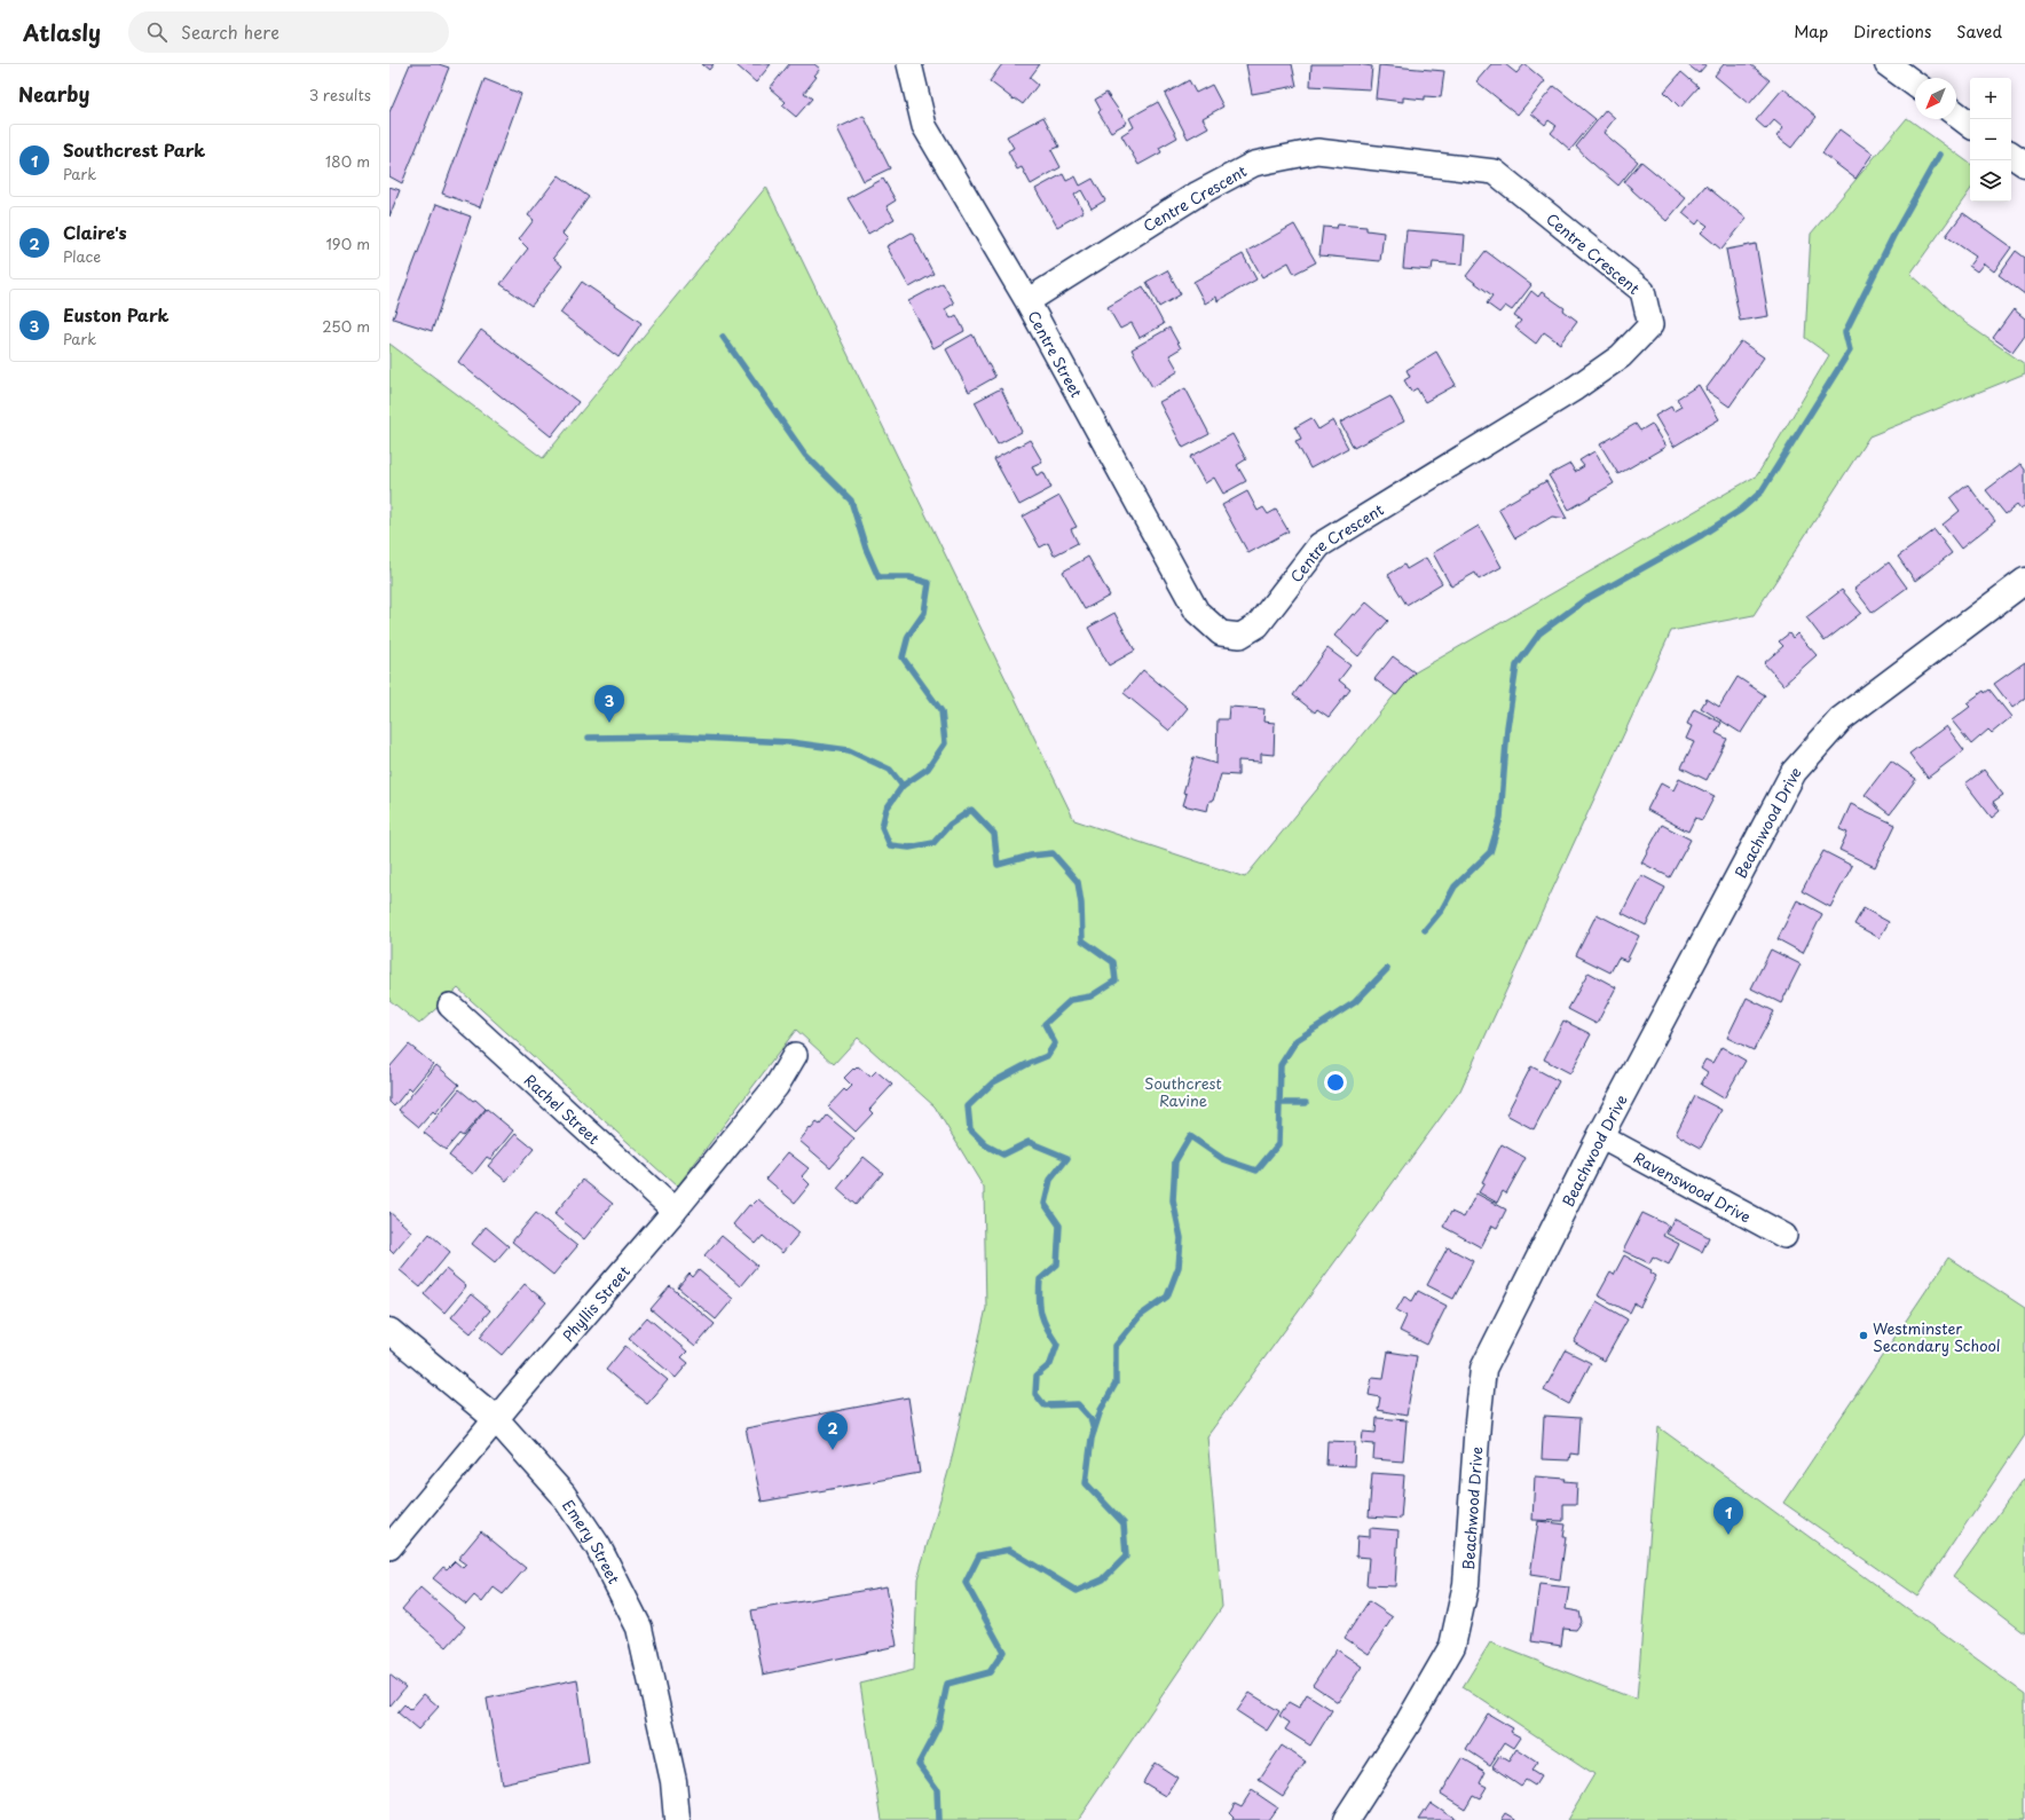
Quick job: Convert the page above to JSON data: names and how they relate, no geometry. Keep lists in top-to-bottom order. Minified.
{"streets":{"street":["Centre Crescent","Centre Street","Beachwood Drive","Rachel Street","Ravenswood Drive","Phyllis Street","Emery Street"]},"crossings":[["Centre Crescent","Centre Street"],["Beachwood Drive","Ravenswood Drive"],["Rachel Street","Phyllis Street"],["Phyllis Street","Emery Street"]],"parks":["Southcrest Ravine"],"places":["Westminster Secondary School"],"north":"bottom left","page":{"header":"Atlasly","search":"Search here","nav":["Map","Directions","Saved"],"heading":["Nearby","3 results"],"map_buttons":["+","−"],"list":[{"mark":"1","name":"Southcrest Park","note":"Park","value":"180 m"},{"mark":"2","name":"Claire's","note":"Place","value":"190 m"},{"mark":"3","name":"Euston Park","note":"Park","value":"250 m"}],"pins":["3","2","1"]}}
